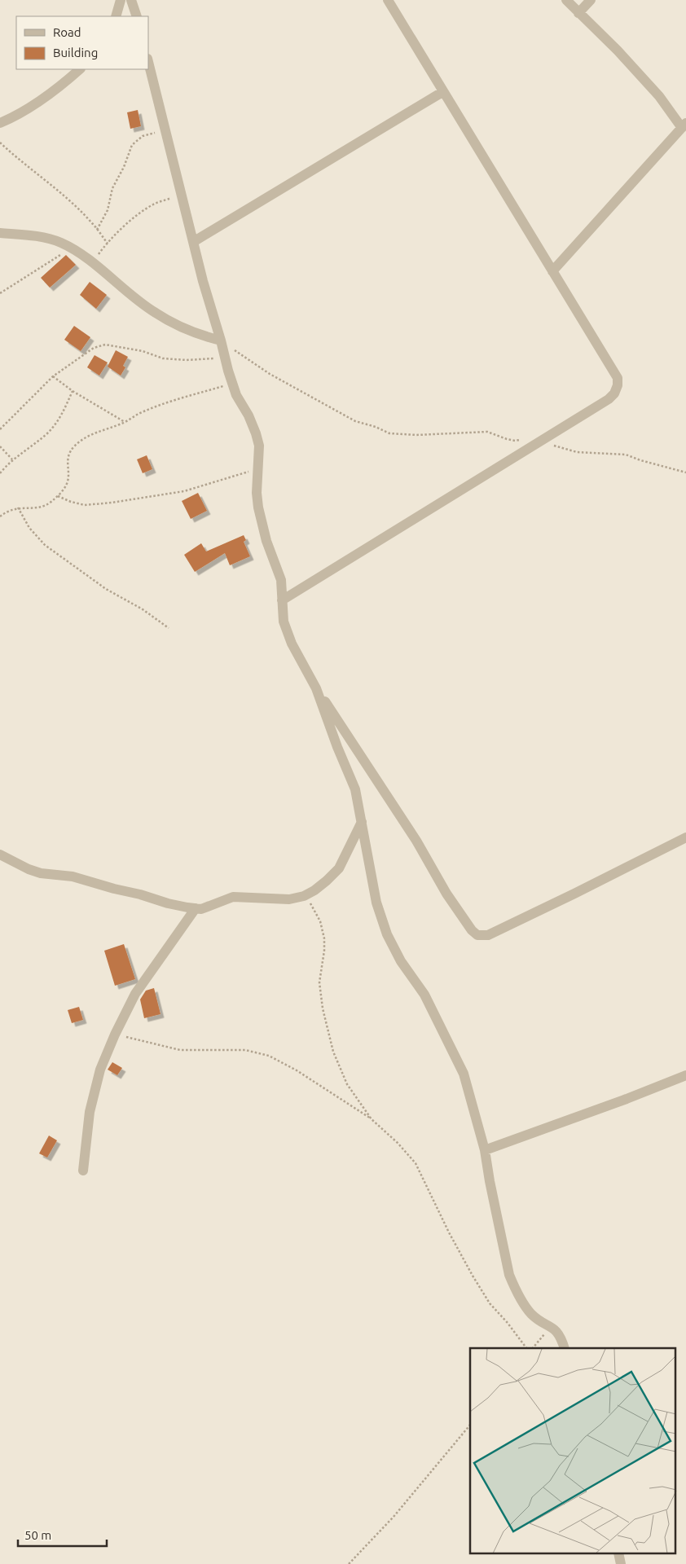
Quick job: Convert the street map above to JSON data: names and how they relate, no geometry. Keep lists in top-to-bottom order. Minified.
{"legend":["Road","Building"],"scale_bar":"50 m"}
